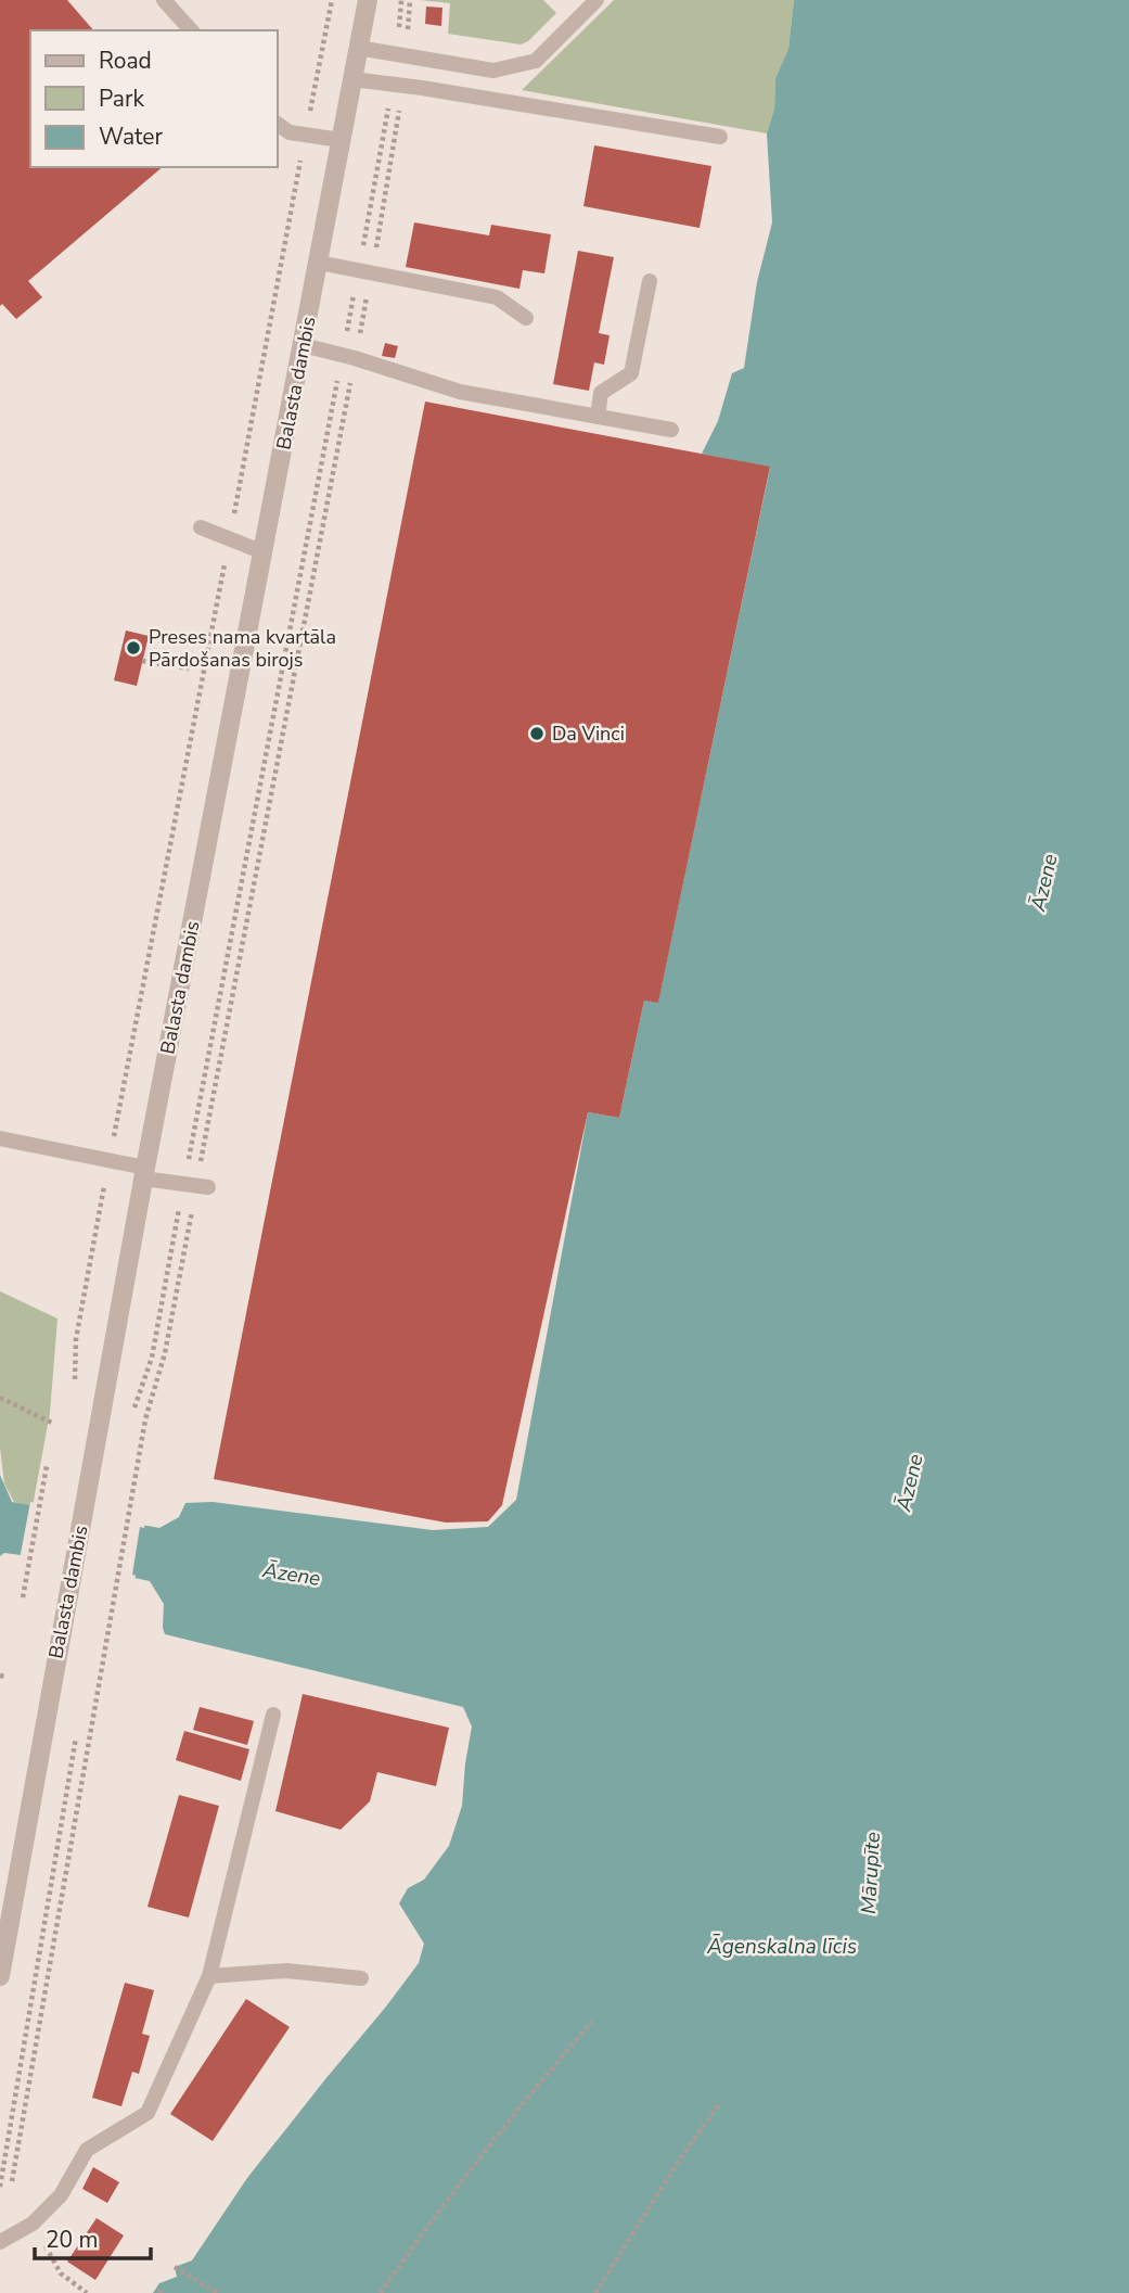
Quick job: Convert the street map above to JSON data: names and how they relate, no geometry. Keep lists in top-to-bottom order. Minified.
{"streets":{"street":["Balasta dambis"]},"water":["Āzene","Mārupīte","Āgenskalna līcis"],"places":["Preses nama kvartāla Pārdošanas birojs","Da Vinci"],"legend":["Road","Park","Water"],"scale_bar":"20 m"}
